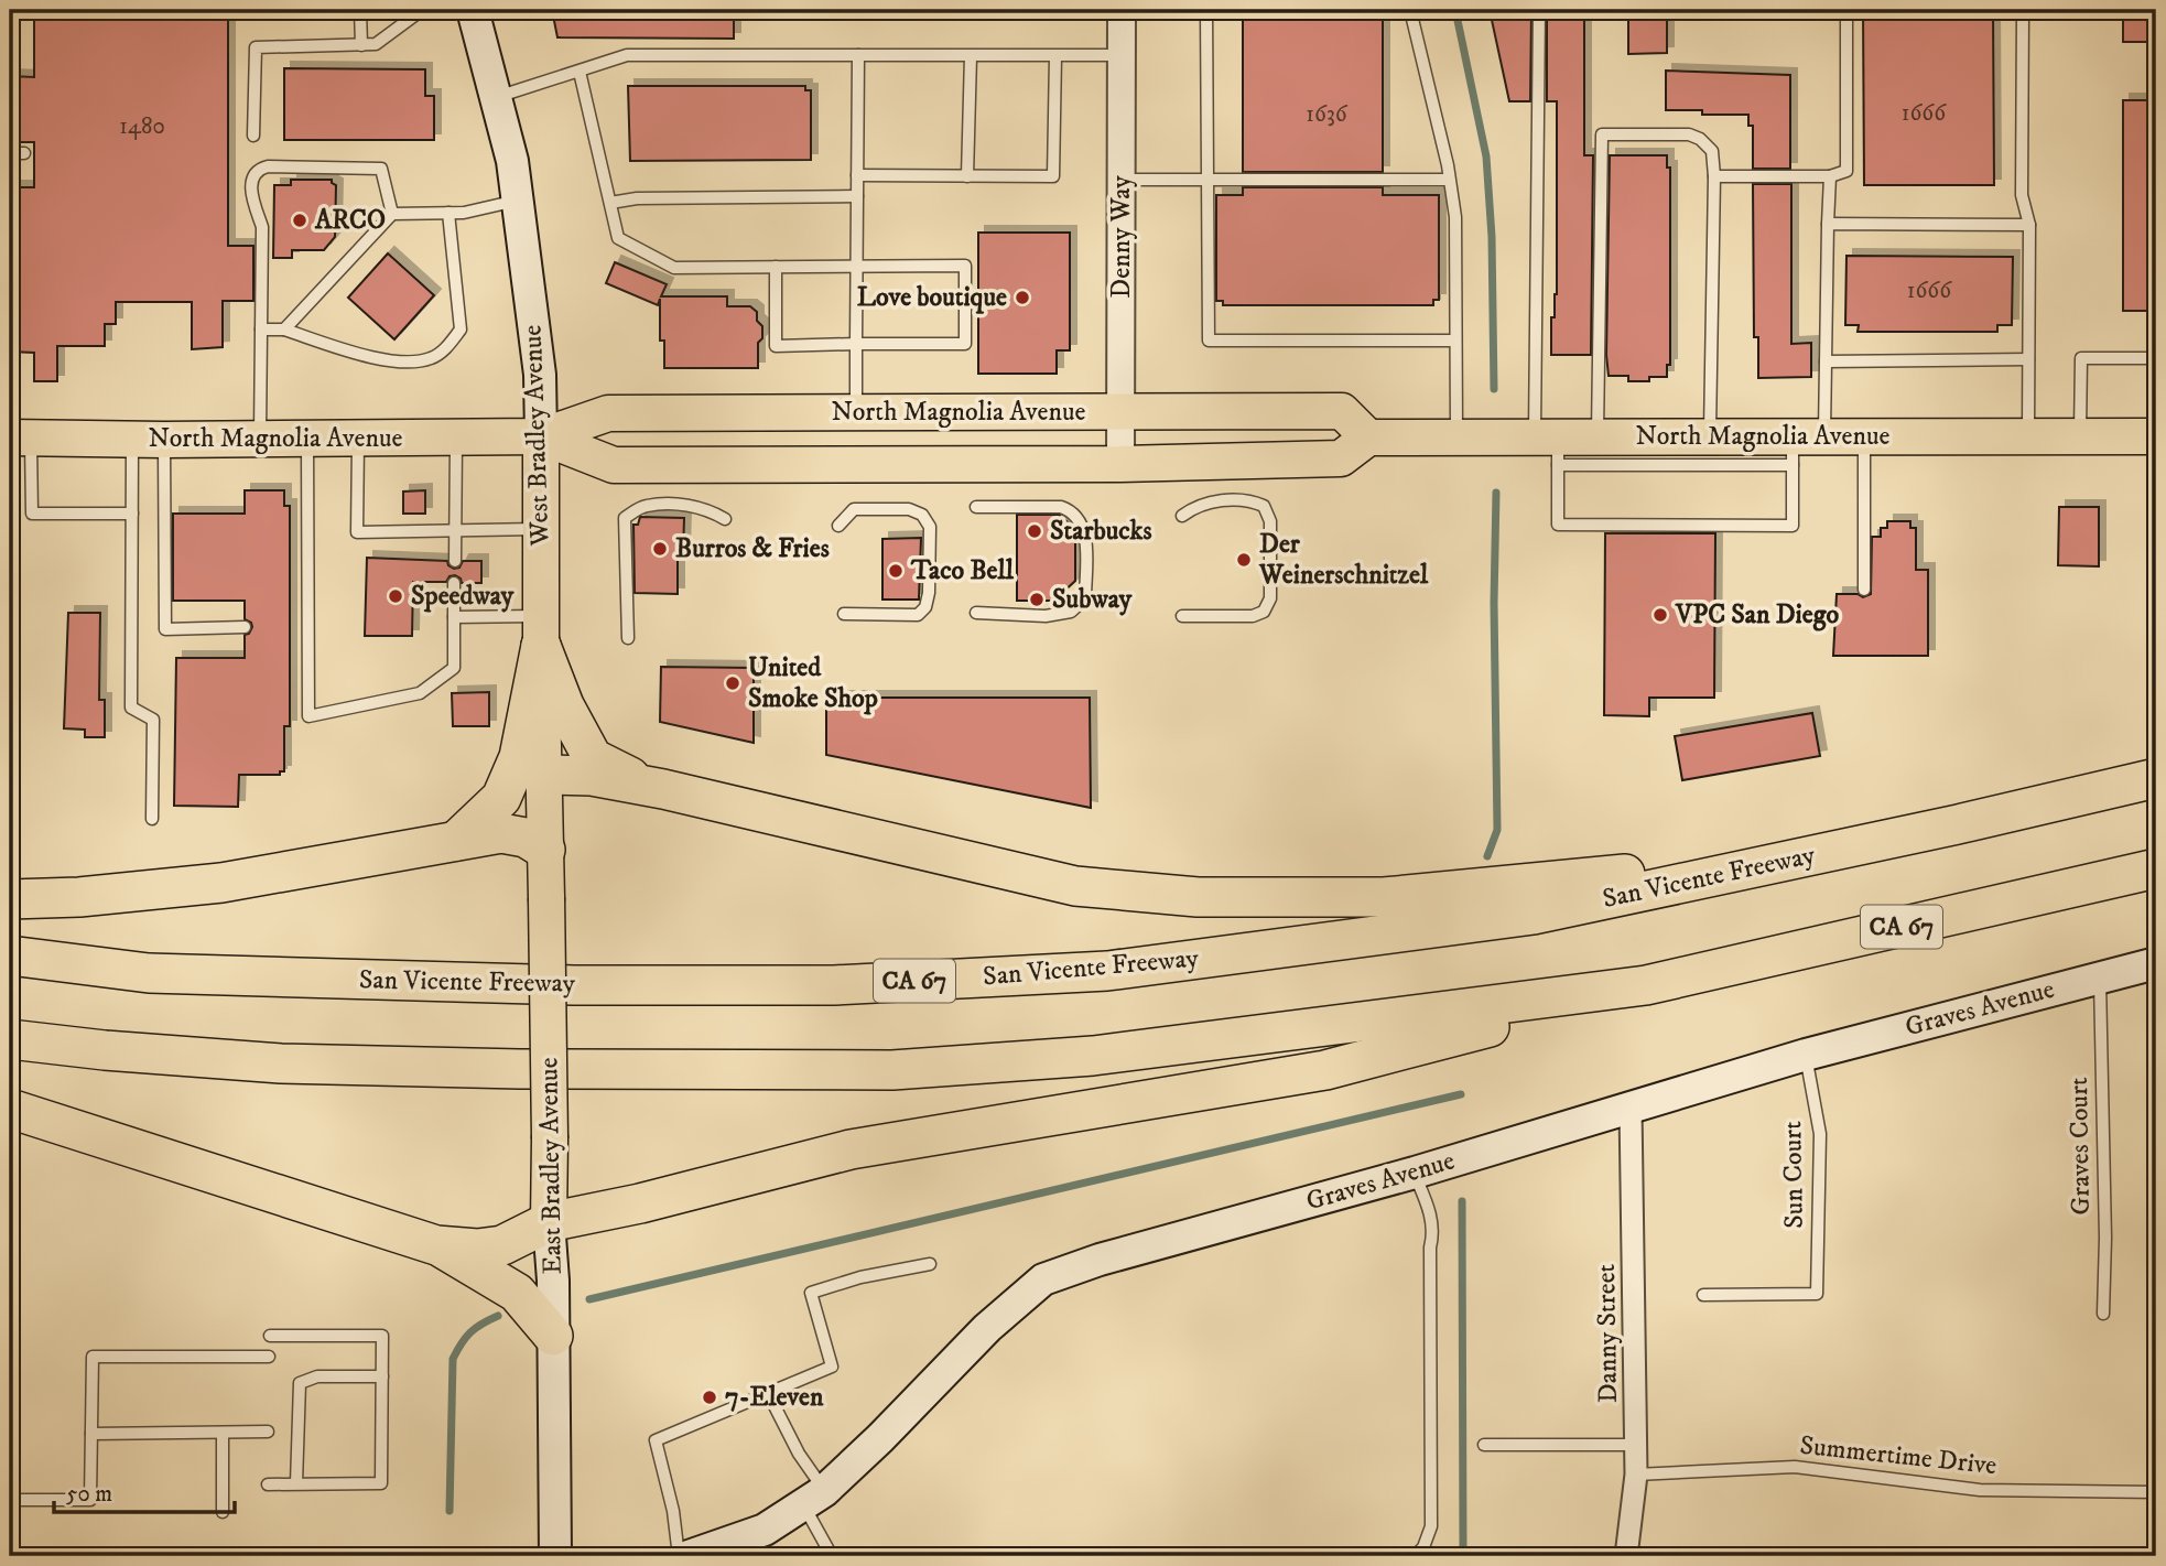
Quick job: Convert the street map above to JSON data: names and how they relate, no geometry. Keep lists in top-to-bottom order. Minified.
{"streets":{"highway":["San Vicente Freeway","CA 67"],"main road":["North Magnolia Avenue","West Bradley Avenue","Graves Avenue","East Bradley Avenue"],"street":["Denny Way","Danny Street"],"lane":["Graves Court","Sun Court","Summertime Drive"]},"crossings":[["Denny Way","North Magnolia Avenue"],["North Magnolia Avenue","West Bradley Avenue"],["West Bradley Avenue","East Bradley Avenue"],["Graves Avenue","Graves Court"],["Graves Avenue","Sun Court"],["Graves Avenue","Danny Street"],["Danny Street","Summertime Drive"]],"places":["ARCO","Love boutique","Starbucks","Burros & Fries","Der Weinerschnitzel","Taco Bell","Speedway","Subway","VPC San Diego","United Smoke Shop","7-Eleven"],"house_numbers":["1666","1636","1480","1666"],"scale_bar":"50 m"}
